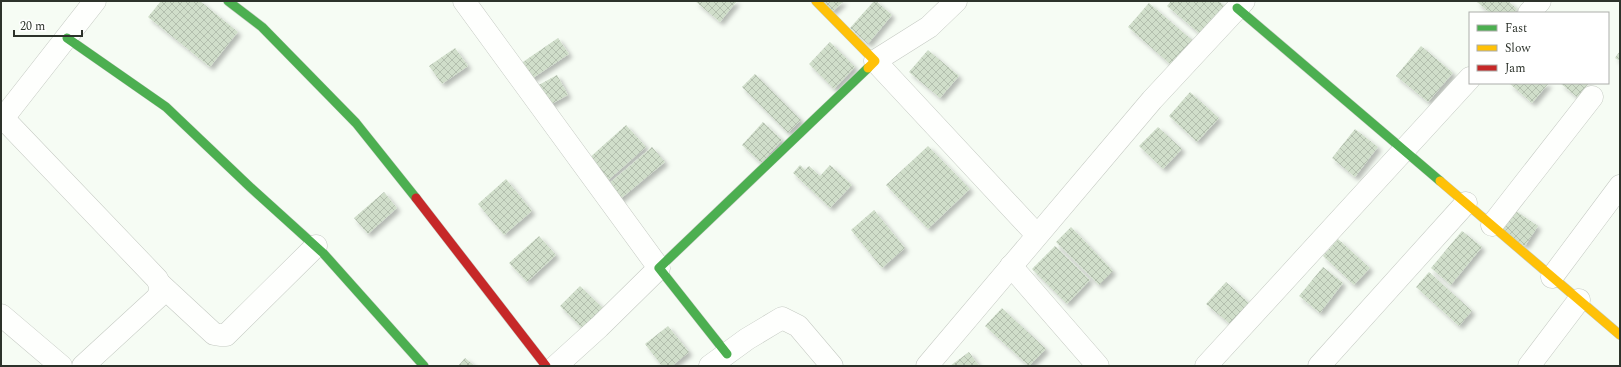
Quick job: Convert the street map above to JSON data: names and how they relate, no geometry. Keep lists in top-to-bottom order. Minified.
{"legend":["Fast","Slow","Jam"],"scale_bar":"20 m"}
